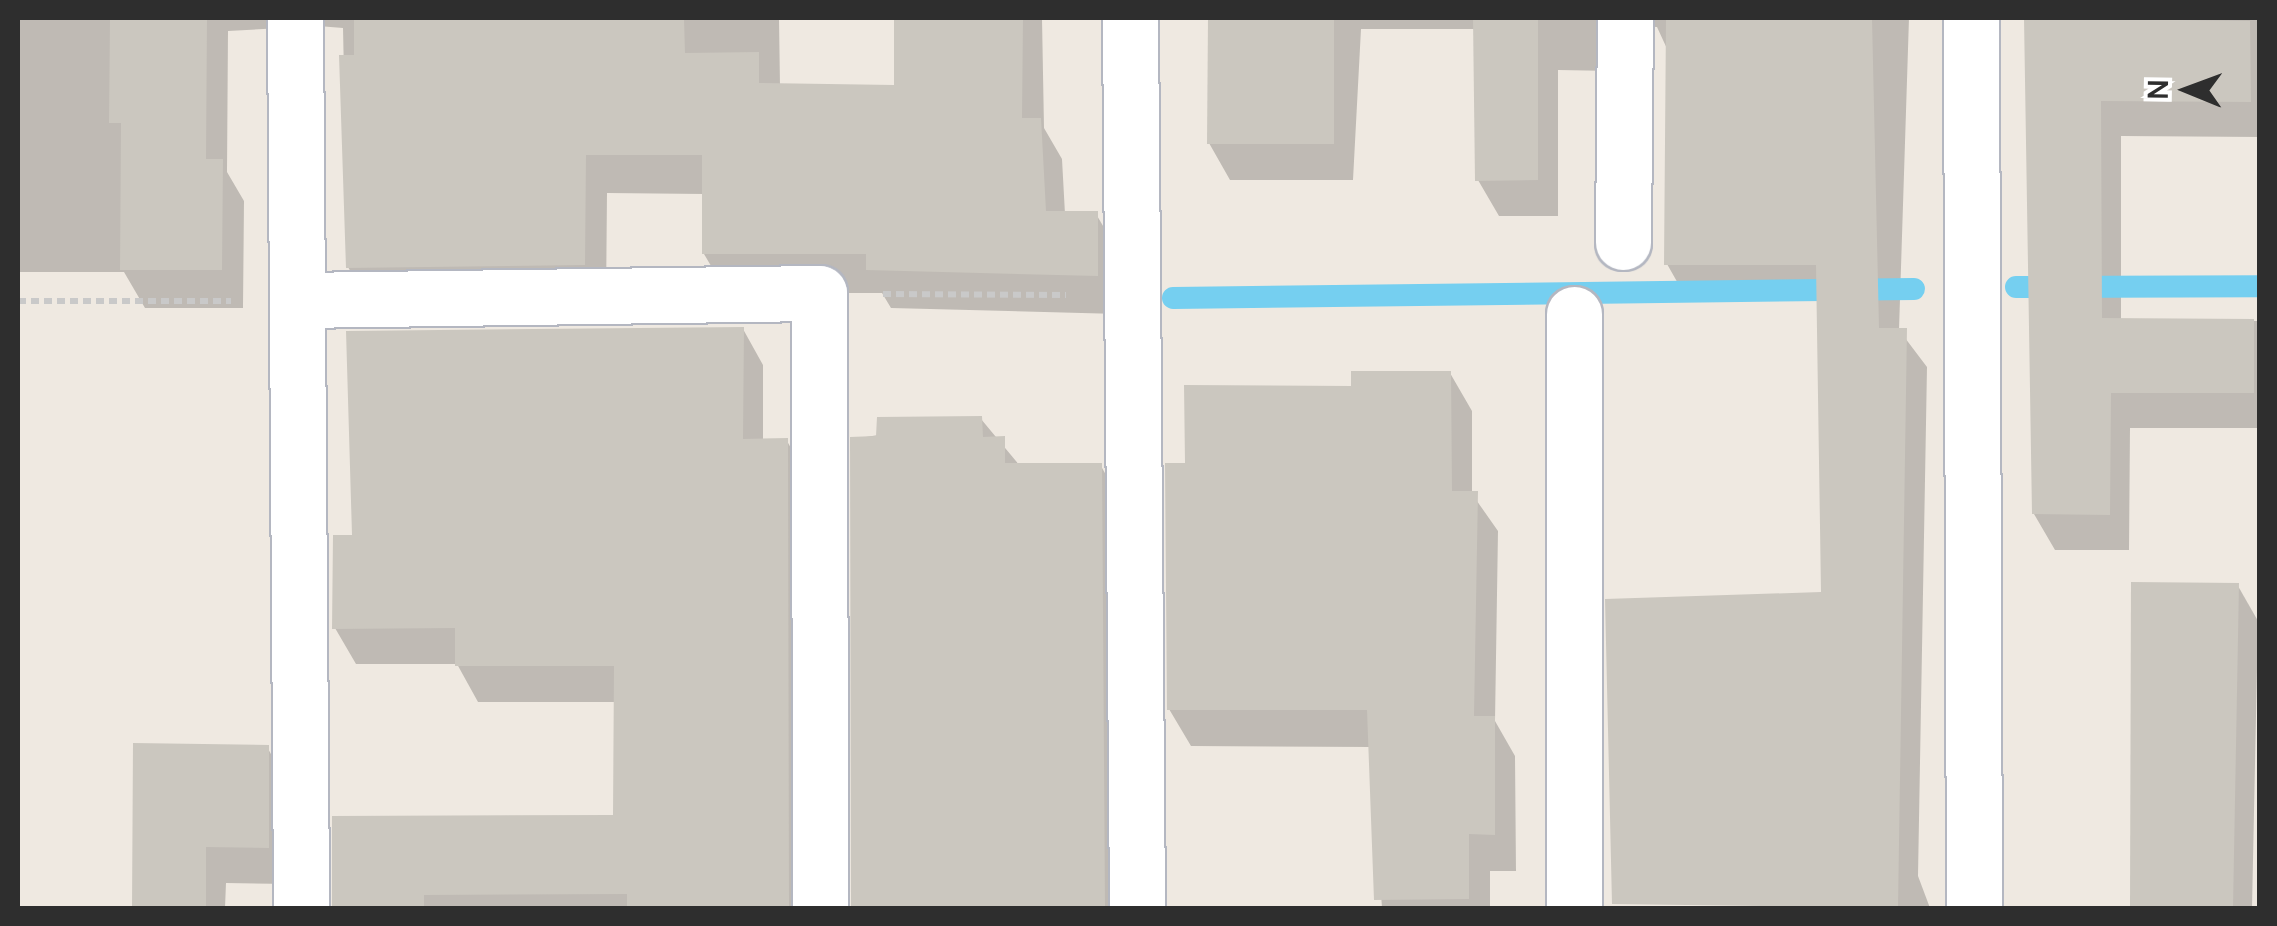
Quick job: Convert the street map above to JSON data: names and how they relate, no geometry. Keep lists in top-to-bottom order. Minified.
{"north":"left"}
